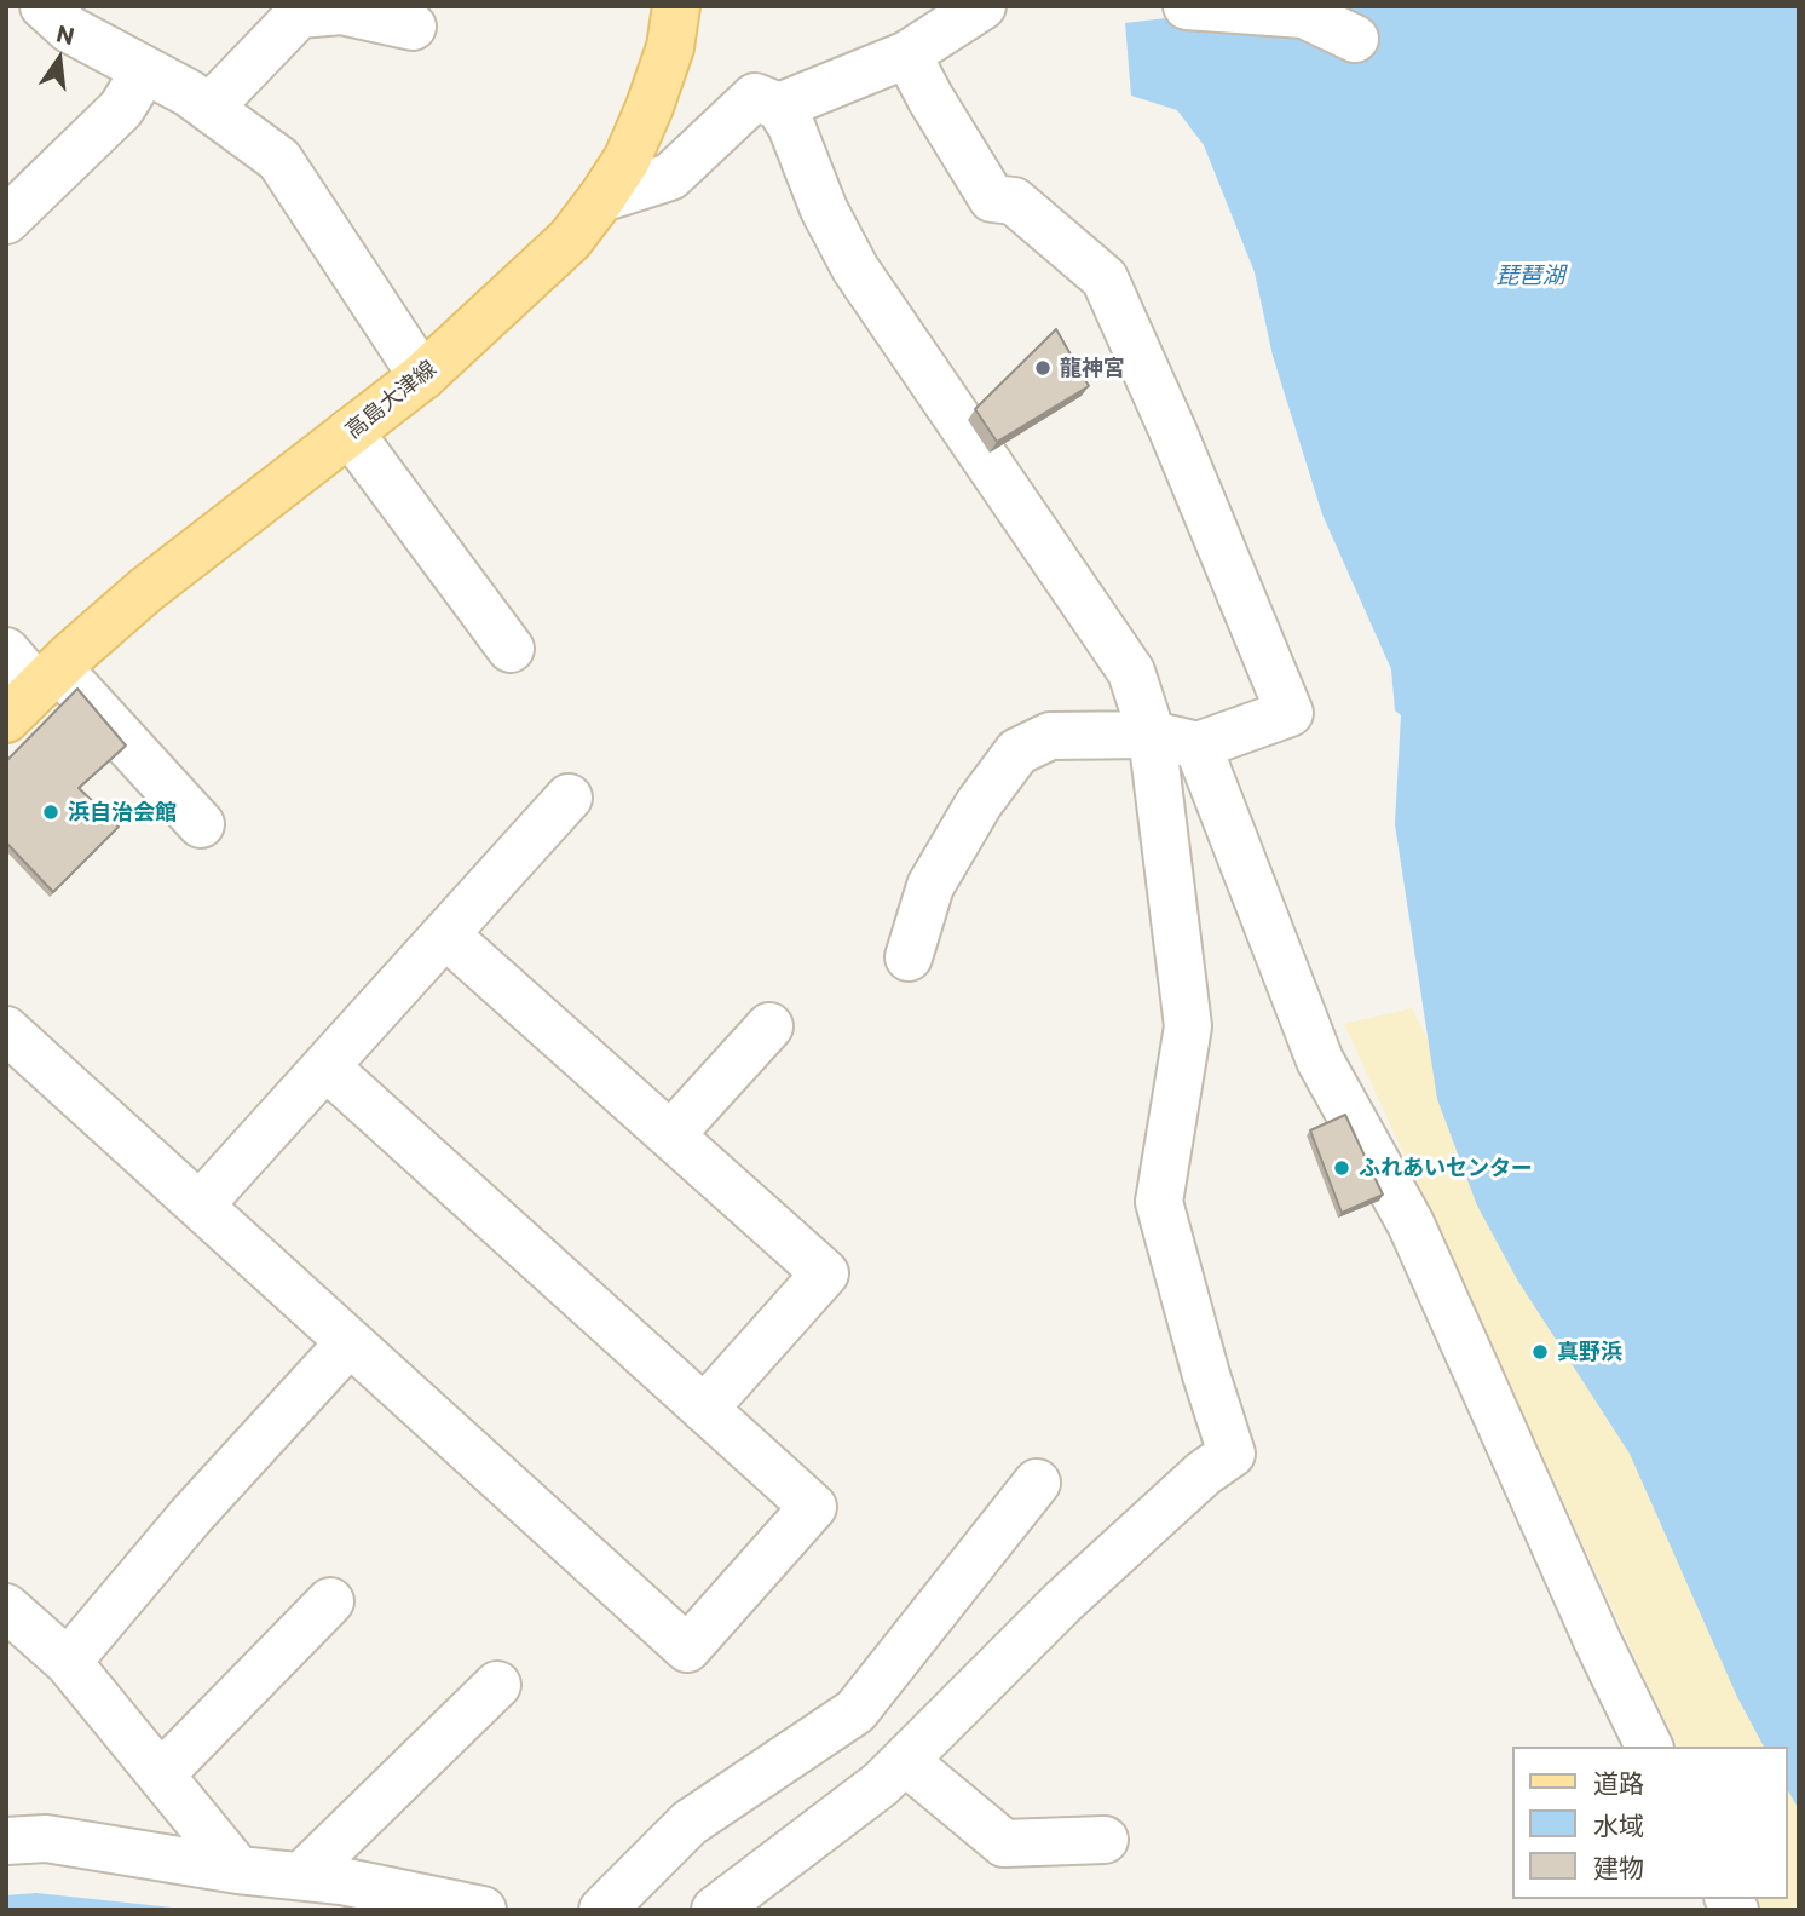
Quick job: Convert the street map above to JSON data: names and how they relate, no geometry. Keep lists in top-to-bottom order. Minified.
{"streets":{"main road":["高島大津線"]},"water":["琵琶湖"],"places":["龍神宮","浜自治会館","ふれあいセンター","真野浜"],"legend":["道路","水域","建物"],"north":"top"}
